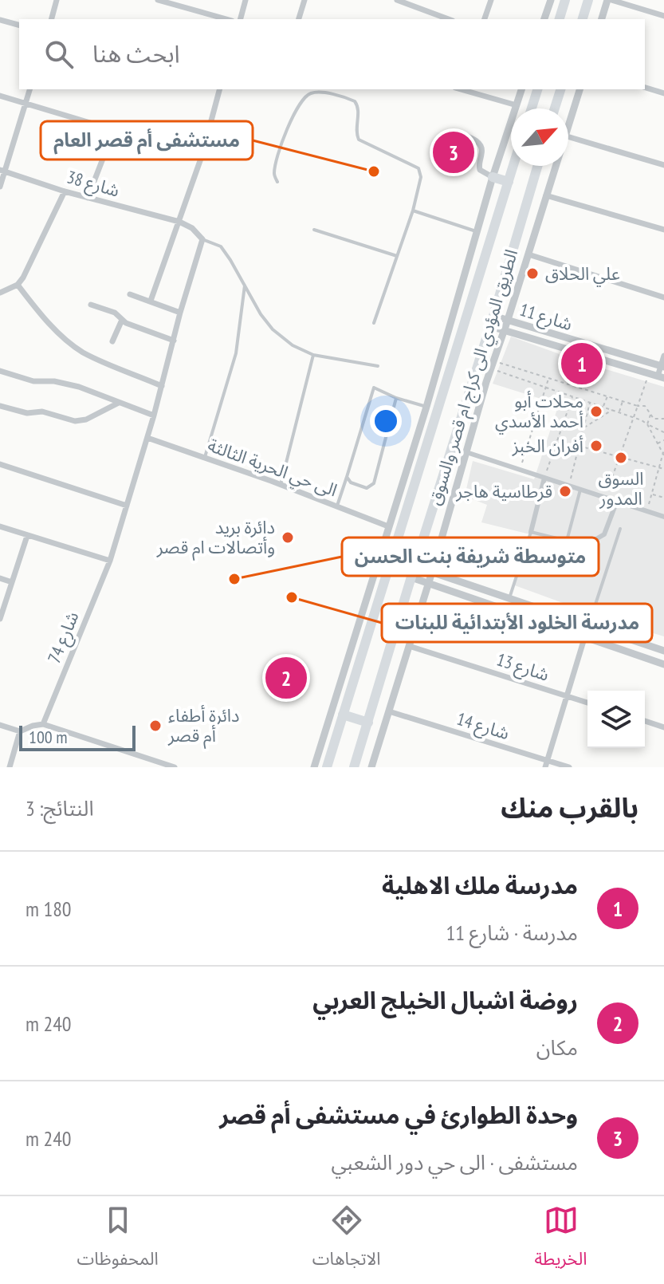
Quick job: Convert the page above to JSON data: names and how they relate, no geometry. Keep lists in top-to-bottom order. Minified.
{"streets":{"main road":["الطريق المؤدي الى كراج ام قصر والسوق"],"street":["شارع 38","شارع 11","الى حي الحرية الثالثة","شارع 74","شارع 13","شارع 14"]},"crossings":[["شارع 11","الطريق المؤدي الى كراج ام قصر والسوق"],["الى حي الحرية الثالثة","شارع 74"]],"places":["مستشفى أم قصر العام","علي الحلاق","محلات أبو أحمد الأسدي","أفران الخبز","السوق المدور","قرطاسية هاجر","دائرة بريد وأتصالات ام قصر","متوسطة شريفة بنت الحسن","مدرسة الخلود الأبتدائية للبنات","دائرة أطفاء أم قصر"],"scale_bar":"100 m","north":"top right","page":{"search":"ابحث هنا","pins":["3","1","2"],"scale":"100 m","heading":["بالقرب منك","النتائج: 3"],"list":[{"mark":"1","name":"مدرسة ملك الاهلية","note":"مدرسة · شارع 11","value":"180 m"},{"mark":"2","name":"روضة اشبال الخيلج العربي","note":"مكان","value":"240 m"},{"mark":"3","name":"وحدة الطوارئ في مستشفى أم قصر","note":"مستشفى · الى حي دور الشعبي","value":"240 m"}],"nav":["الخريطة","الاتجاهات","المحفوظات"]}}
